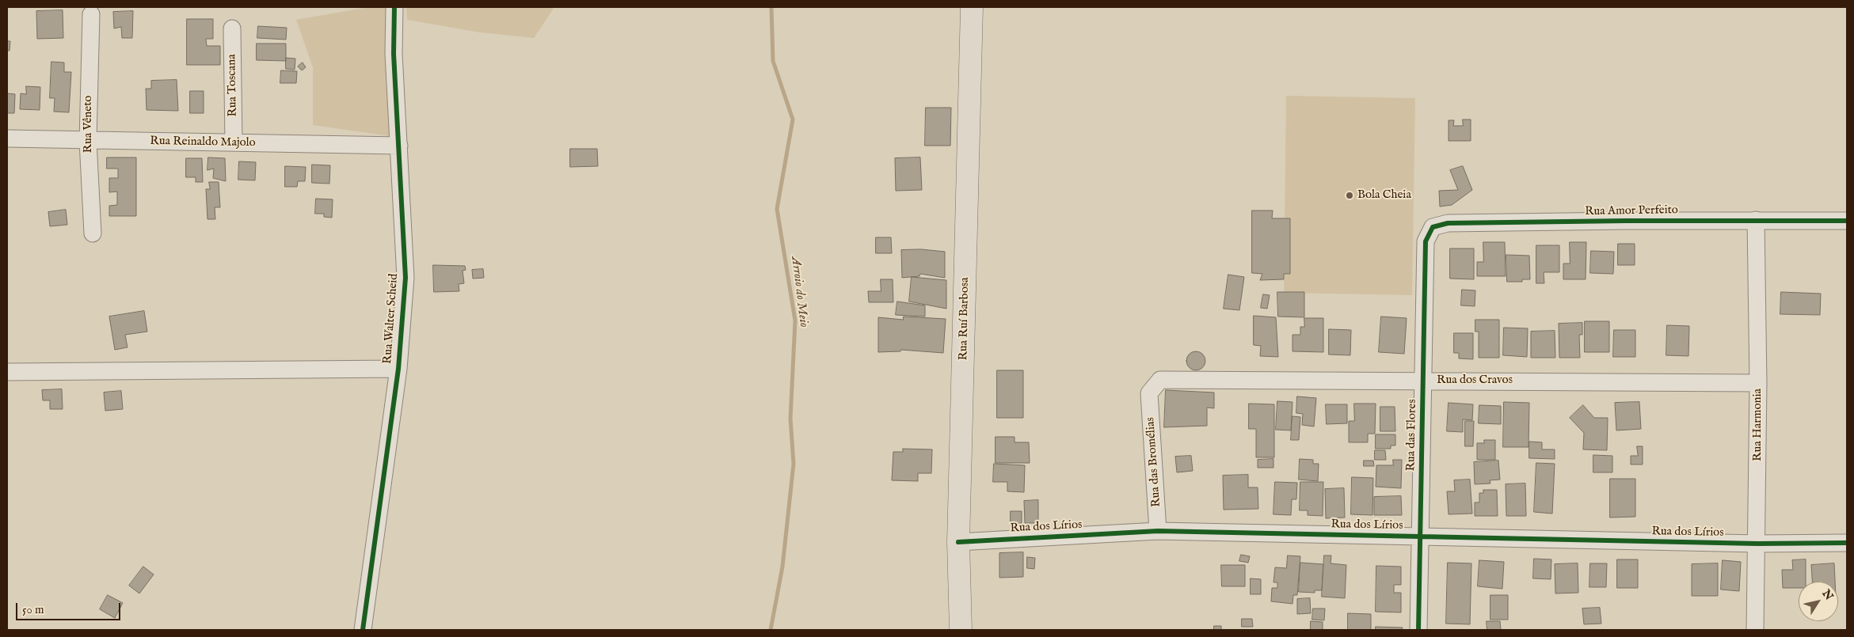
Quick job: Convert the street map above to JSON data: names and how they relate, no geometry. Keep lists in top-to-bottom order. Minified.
{"streets":{"main road":["Rua Ruí Barbosa"],"street":["Rua Toscana","Rua Vêneto","Rua Reinaldo Majolo","Rua Amor Perfeito","Rua Walter Scheid","Rua dos Cravos","Rua Harmonia","Rua das Flores","Rua das Bromélias","Rua dos Lírios"]},"crossings":[["Rua Toscana","Rua Reinaldo Majolo"],["Rua Vêneto","Rua Reinaldo Majolo"],["Rua Reinaldo Majolo","Rua Walter Scheid"],["Rua Amor Perfeito","Rua Harmonia"],["Rua Amor Perfeito","Rua das Flores"],["Rua Ruí Barbosa","Rua dos Lírios"],["Rua dos Cravos","Rua Harmonia"],["Rua dos Cravos","Rua das Flores"],["Rua dos Cravos","Rua das Bromélias"],["Rua Harmonia","Rua dos Lírios"],["Rua das Flores","Rua dos Lírios"],["Rua das Bromélias","Rua dos Lírios"]],"water":["Arroio do Meio"],"places":["Bola Cheia"],"scale_bar":"50 m","north":"top right"}
